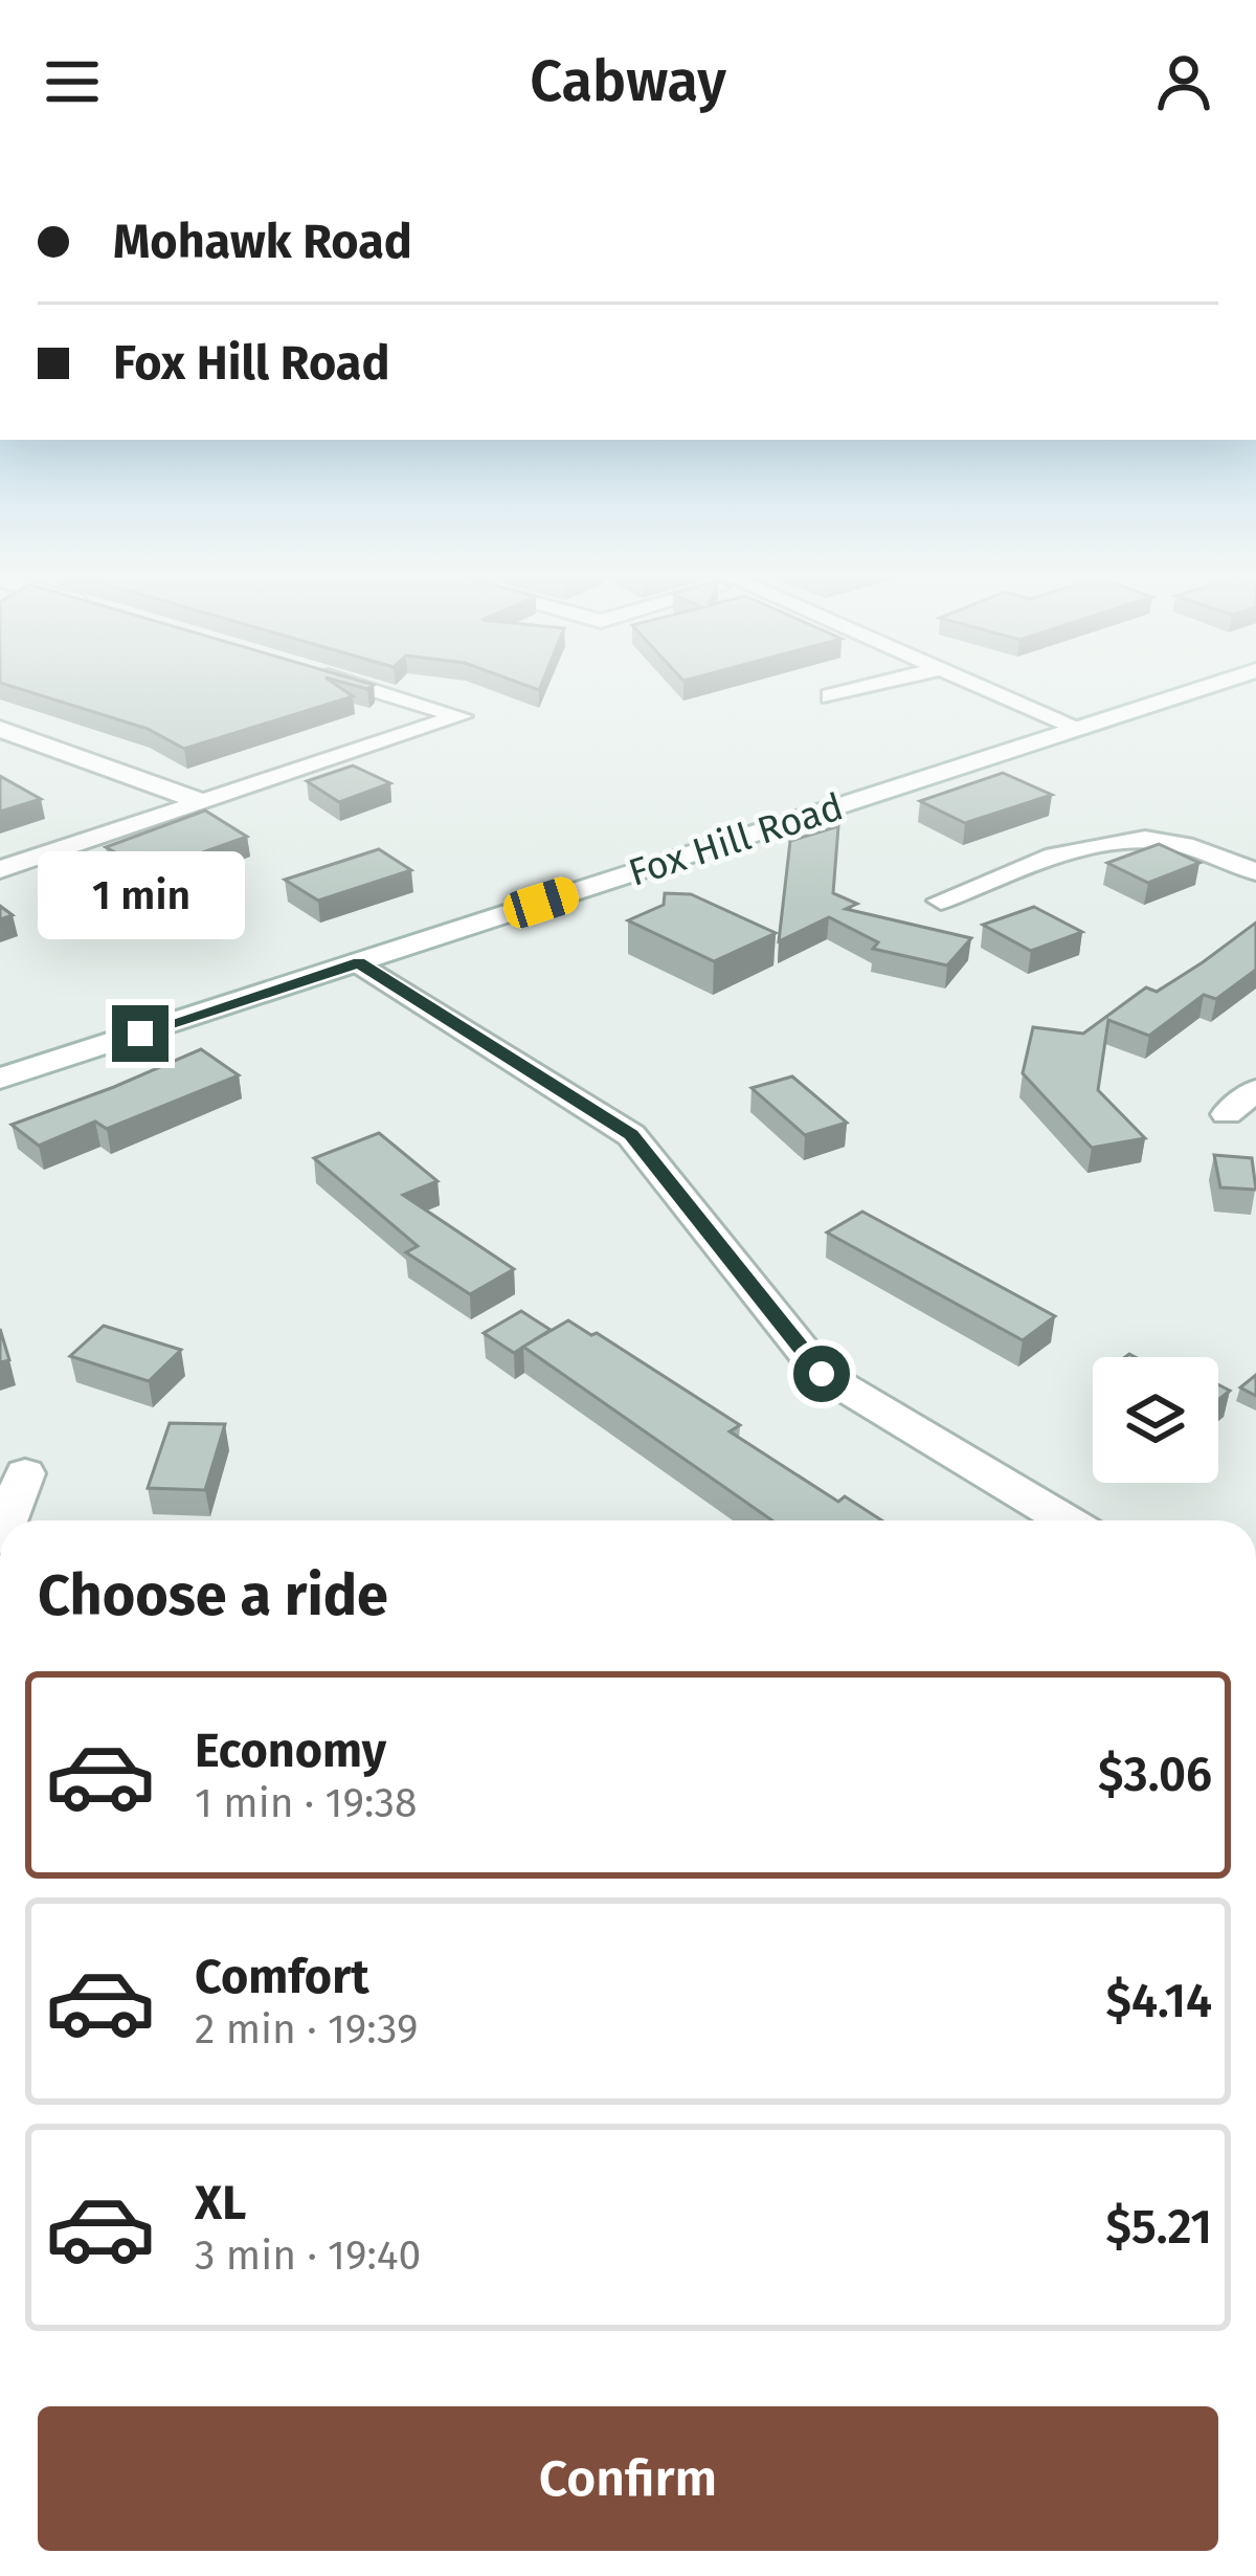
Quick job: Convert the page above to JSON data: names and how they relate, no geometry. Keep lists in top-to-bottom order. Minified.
{"streets":{"street":["Fox Hill Road"]},"page":{"header":"Cabway","banner":["Mohawk Road","Fox Hill Road"],"bubble":"1 min","heading":"Choose a ride","list":[{"name":"Economy","note":"1 min · 19:38","value":"$3.06"},{"name":"Comfort","note":"2 min · 19:39","value":"$4.14"},{"name":"XL","note":"3 min · 19:40","value":"$5.21"}],"buttons":"Confirm"}}
